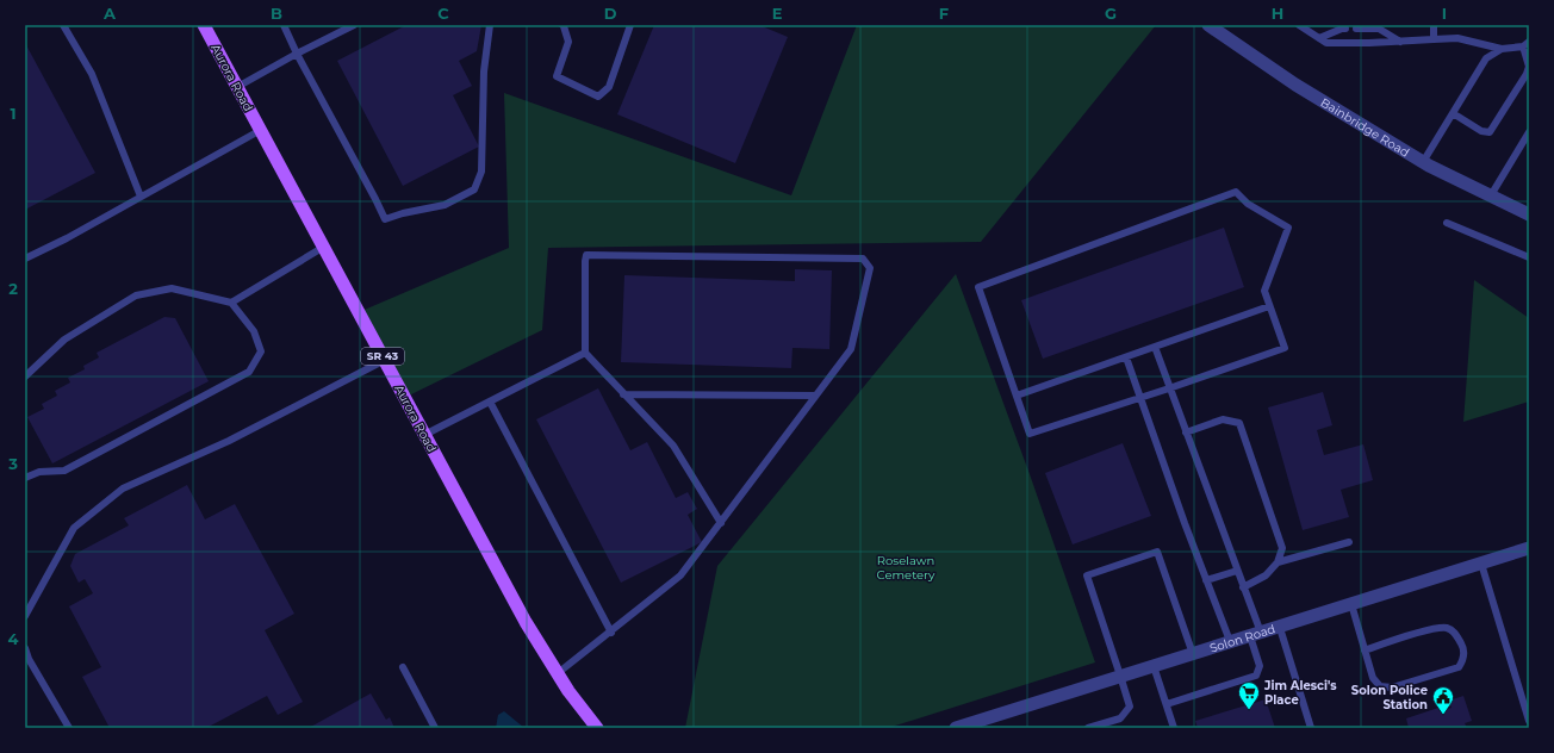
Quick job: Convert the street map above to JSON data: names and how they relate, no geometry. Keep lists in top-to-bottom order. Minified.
{"streets":{"main road":["Aurora Road","SR 43"],"street":["Bainbridge Road","Solon Road"]},"parks":["Roselawn Cemetery"],"places":{"supermarket":["Jim Alesci's Place"],"public building":["Solon Police Station"]},"grid":{"columns":["A","B","C","D","E","F","G","H","I"],"rows":["1","2","3","4"]}}
